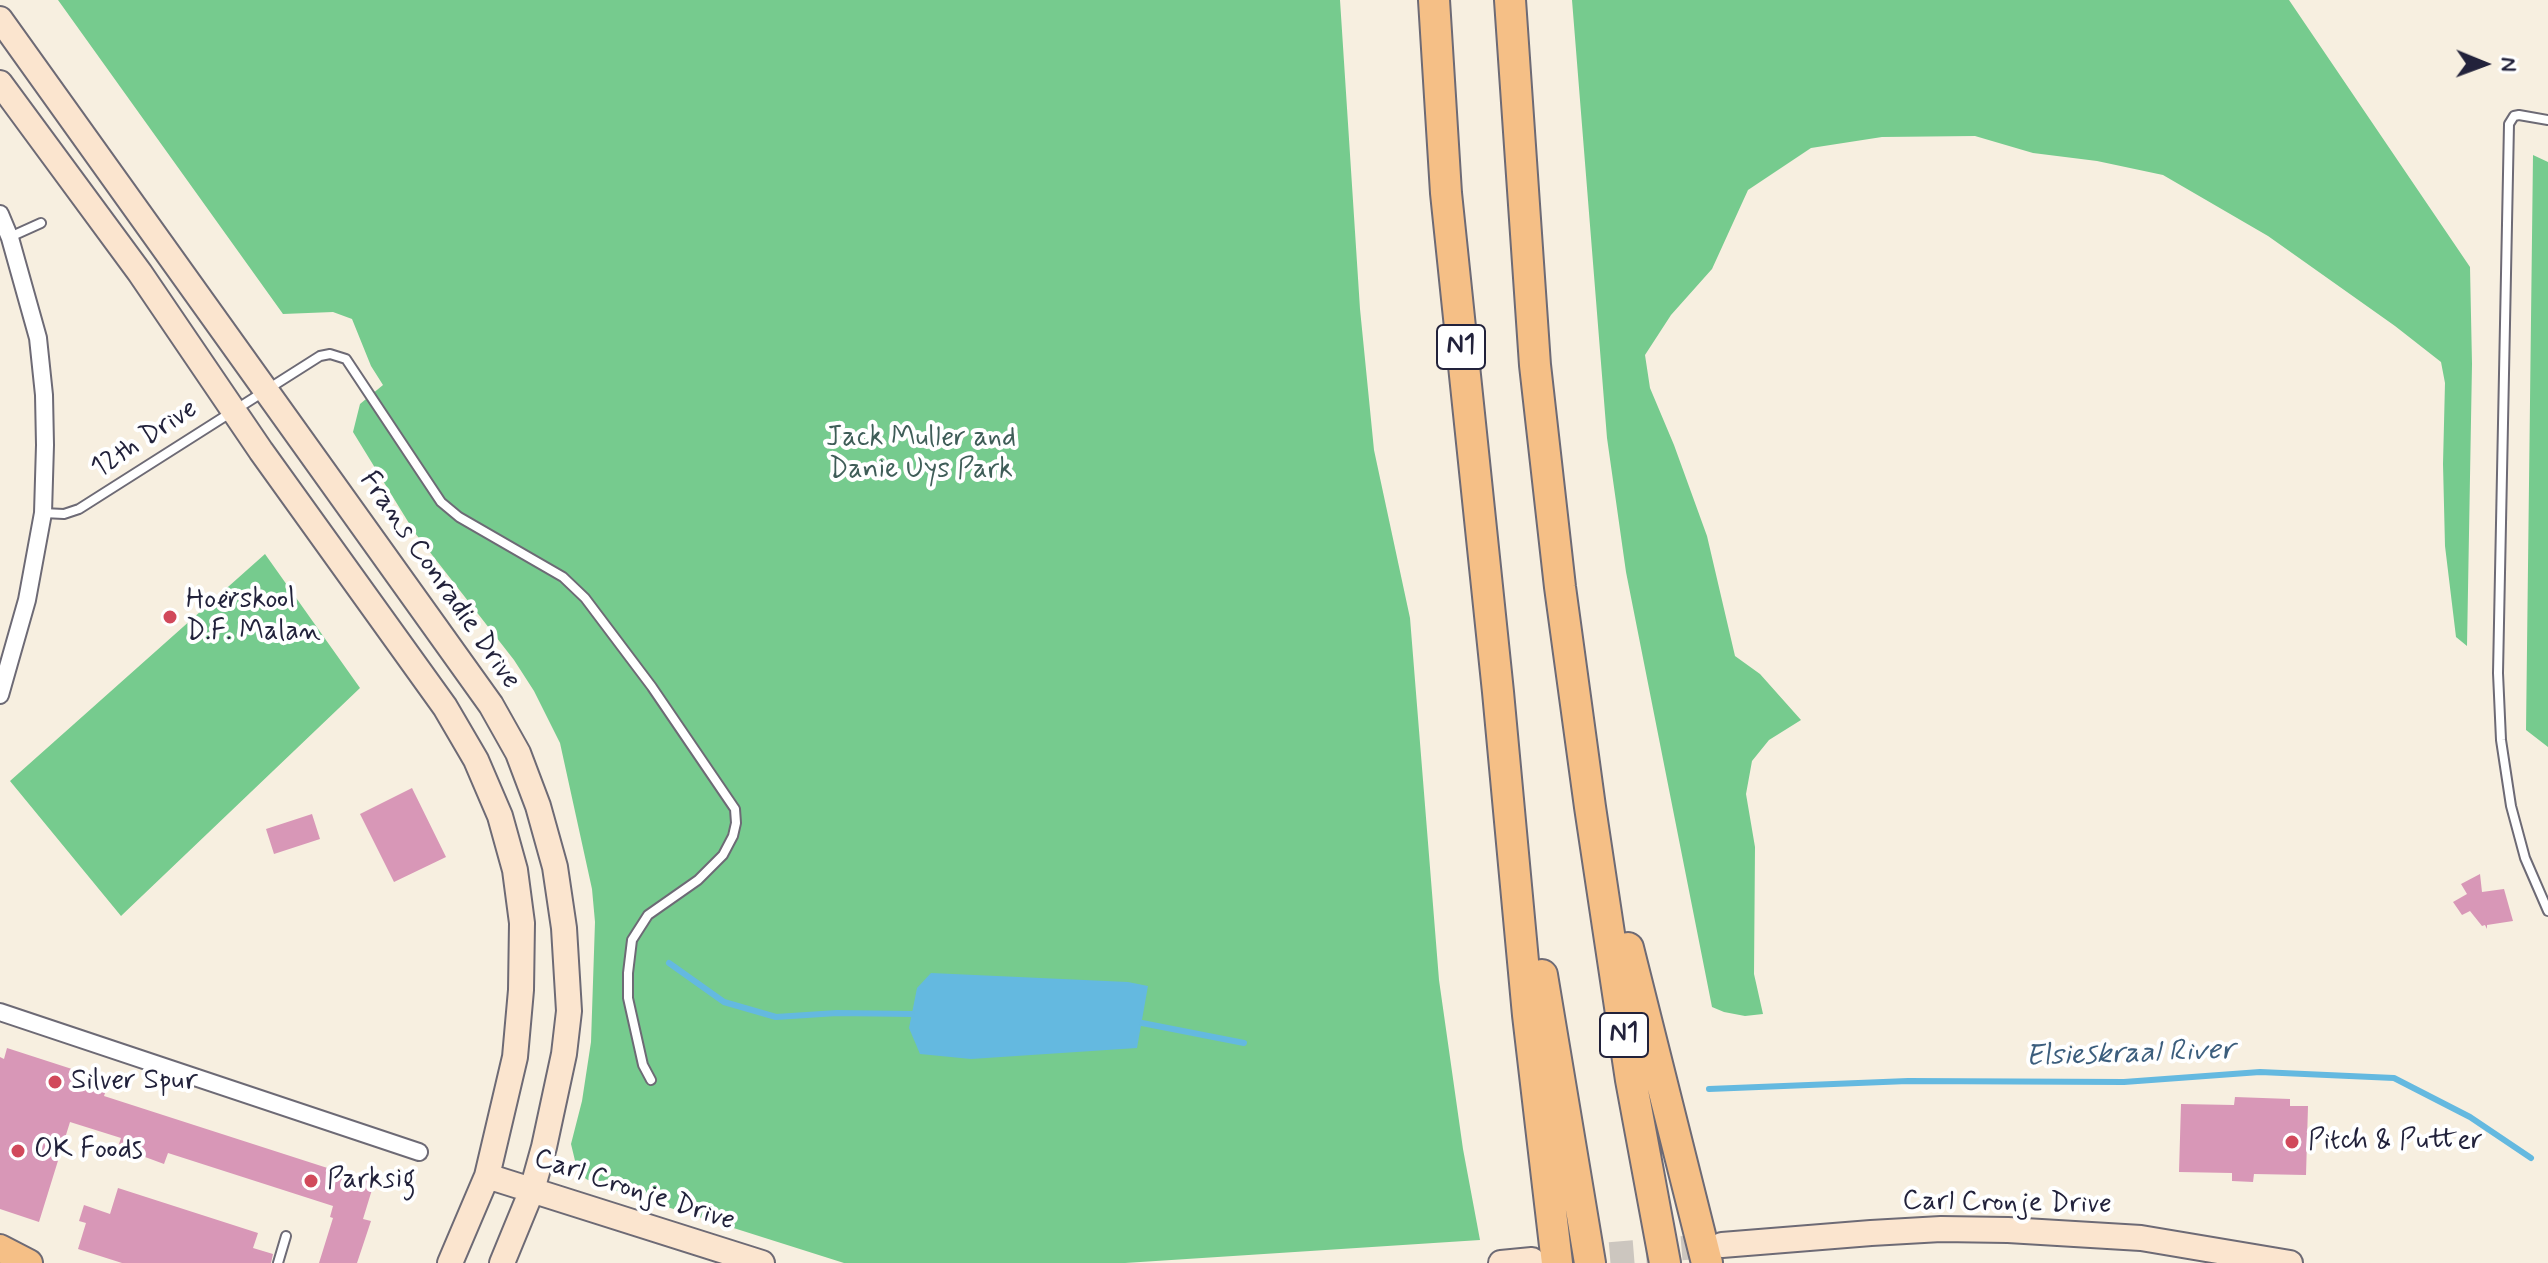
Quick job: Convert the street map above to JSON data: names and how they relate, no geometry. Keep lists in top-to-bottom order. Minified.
{"streets":{"highway":["N1"],"main road":["Frans Conradie Drive","Carl Cronje Drive"],"lane":["12th Drive"]},"crossings":[["12th Drive","Frans Conradie Drive"],["Frans Conradie Drive","Carl Cronje Drive"]],"water":["Elsieskraal River"],"parks":["Jack Muller and Danie Uys Park"],"places":["Hoërskool D.F. Malan","Silver Spur","Pitch & Putter","OK Foods","Parksig"],"north":"right"}
